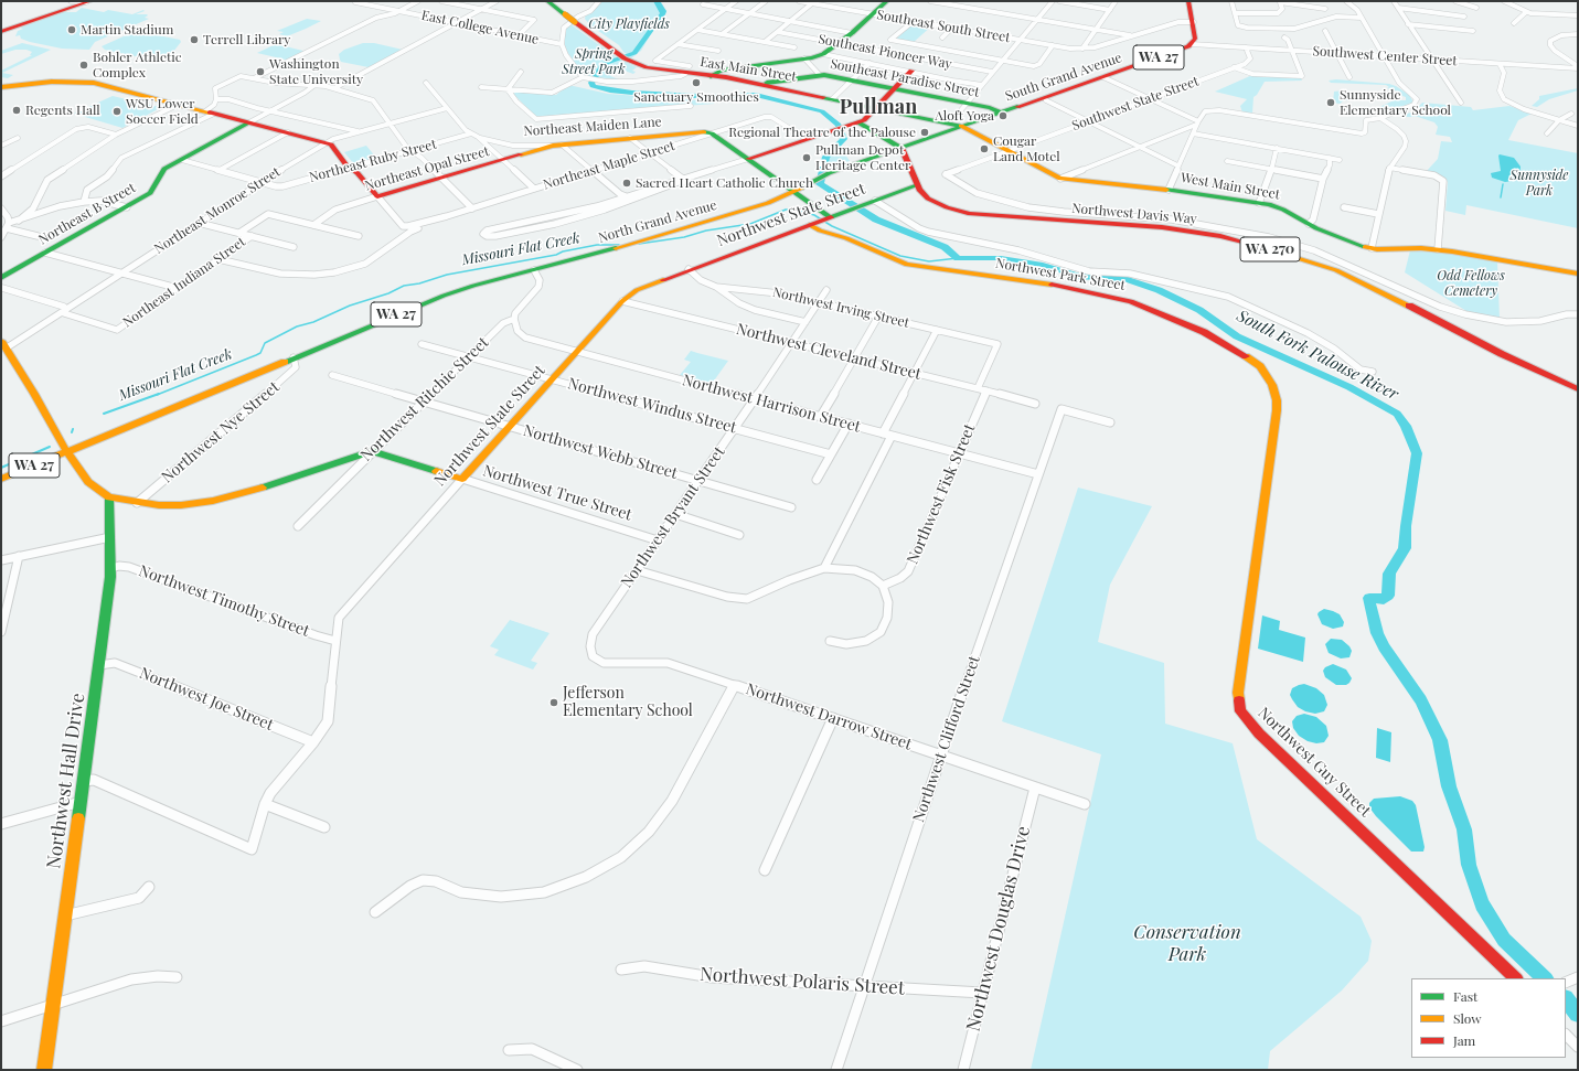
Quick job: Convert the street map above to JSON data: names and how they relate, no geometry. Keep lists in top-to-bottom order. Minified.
{"streets":{"street":["Southeast South Street","East College Avenue","Southeast Pioneer Way","Southwest Center Street","WA 27","East Main Street","South Grand Avenue","Southeast Paradise Street","Southwest State Street","Northeast Maiden Lane","Northeast Ruby Street","Northeast Maple Street","Northeast Opal Street","West Main Street","Northeast Monroe Street","Northeast B Street","Northwest Davis Way","Northwest State Street","North Grand Avenue","WA 270","Northwest Park Street","Northeast Indiana Street","Northwest Irving Street","Northwest Cleveland Street","Northwest Ritchie Street","Northwest Harrison Street","Northwest Windus Street","Northwest Nye Street","Northwest Webb Street","Northwest True Street","Northwest Fisk Street","Northwest Bryant Street","Northwest Timothy Street","Northwest Joe Street","Northwest Darrow Street","Northwest Clifford Street","Northwest Guy Street","Northwest Hall Drive","Northwest Douglas Drive","Northwest Polaris Street"]},"crossings":[["Southeast South Street","WA 27"],["Southwest Center Street","WA 27"],["Southwest Center Street","South Grand Avenue"],["Southwest Center Street","Southwest State Street"],["WA 27","East Main Street"],["WA 27","South Grand Avenue"],["WA 27","Southeast Paradise Street"],["WA 27","West Main Street"],["WA 27","Northwest Davis Way"],["WA 27","North Grand Avenue"],["East Main Street","Southeast Paradise Street"],["East Main Street","West Main Street"],["South Grand Avenue","Southeast Paradise Street"],["Southwest State Street","West Main Street"],["Northeast Maiden Lane","Northeast Maple Street"],["Northeast Maiden Lane","Northeast Opal Street"],["Northeast Ruby Street","Northeast Monroe Street"],["Northeast Maple Street","Northeast Opal Street"],["Northeast Maple Street","Northeast Indiana Street"],["Northeast Opal Street","Northeast Indiana Street"],["Northeast Monroe Street","Northeast Indiana Street"],["Northwest Davis Way","Northwest State Street"],["Northwest Davis Way","North Grand Avenue"],["Northwest State Street","Northwest Park Street"],["Northwest State Street","Northwest Irving Street"],["Northwest State Street","Northwest Cleveland Street"],["Northwest State Street","Northwest Harrison Street"],["Northwest State Street","Northwest Windus Street"],["Northwest State Street","Northwest Webb Street"],["Northwest State Street","Northwest True Street"],["Northwest State Street","Northwest Timothy Street"],["Northwest State Street","Northwest Joe Street"],["Northwest State Street","Northwest Hall Drive"],["North Grand Avenue","Northwest Ritchie Street"],["North Grand Avenue","Northwest Nye Street"],["Northwest Park Street","Northwest Guy Street"],["Northwest Irving Street","Northwest Cleveland Street"],["Northwest Irving Street","Northwest Bryant Street"],["Northwest Cleveland Street","Northwest Fisk Street"],["Northwest Cleveland Street","Northwest Bryant Street"],["Northwest Ritchie Street","Northwest Harrison Street"],["Northwest Ritchie Street","Northwest Windus Street"],["Northwest Ritchie Street","Northwest Webb Street"],["Northwest Ritchie Street","Northwest True Street"],["Northwest Harrison Street","Northwest Fisk Street"],["Northwest Harrison Street","Northwest Bryant Street"],["Northwest Harrison Street","Northwest Clifford Street"],["Northwest Windus Street","Northwest Bryant Street"],["Northwest Webb Street","Northwest Bryant Street"],["Northwest True Street","Northwest Bryant Street"],["Northwest Bryant Street","Northwest Darrow Street"],["Northwest Timothy Street","Northwest Hall Drive"],["Northwest Joe Street","Northwest Hall Drive"],["Northwest Darrow Street","Northwest Clifford Street"],["Northwest Darrow Street","Northwest Douglas Drive"],["Northwest Clifford Street","Northwest Polaris Street"],["Northwest Douglas Drive","Northwest Polaris Street"]],"districts":["Pullman"],"water":["Missouri Flat Creek","South Fork Palouse River"],"parks":["City Playfields","Spring Street Park","Sunnyside Park","Odd Fellows Cemetery","Conservation Park"],"places":["Martin Stadium","Terrell Library","Bohler Athletic Complex","Washington State University","Sanctuary Smoothies","Sunnyside Elementary School","Regents Hall","WSU Lower Soccer Field","Aloft Yoga","Regional Theatre of the Palouse","Cougar Land Motel","Pullman Depot Heritage Center","Sacred Heart Catholic Church","Jefferson Elementary School"],"legend":["Fast","Slow","Jam"]}
